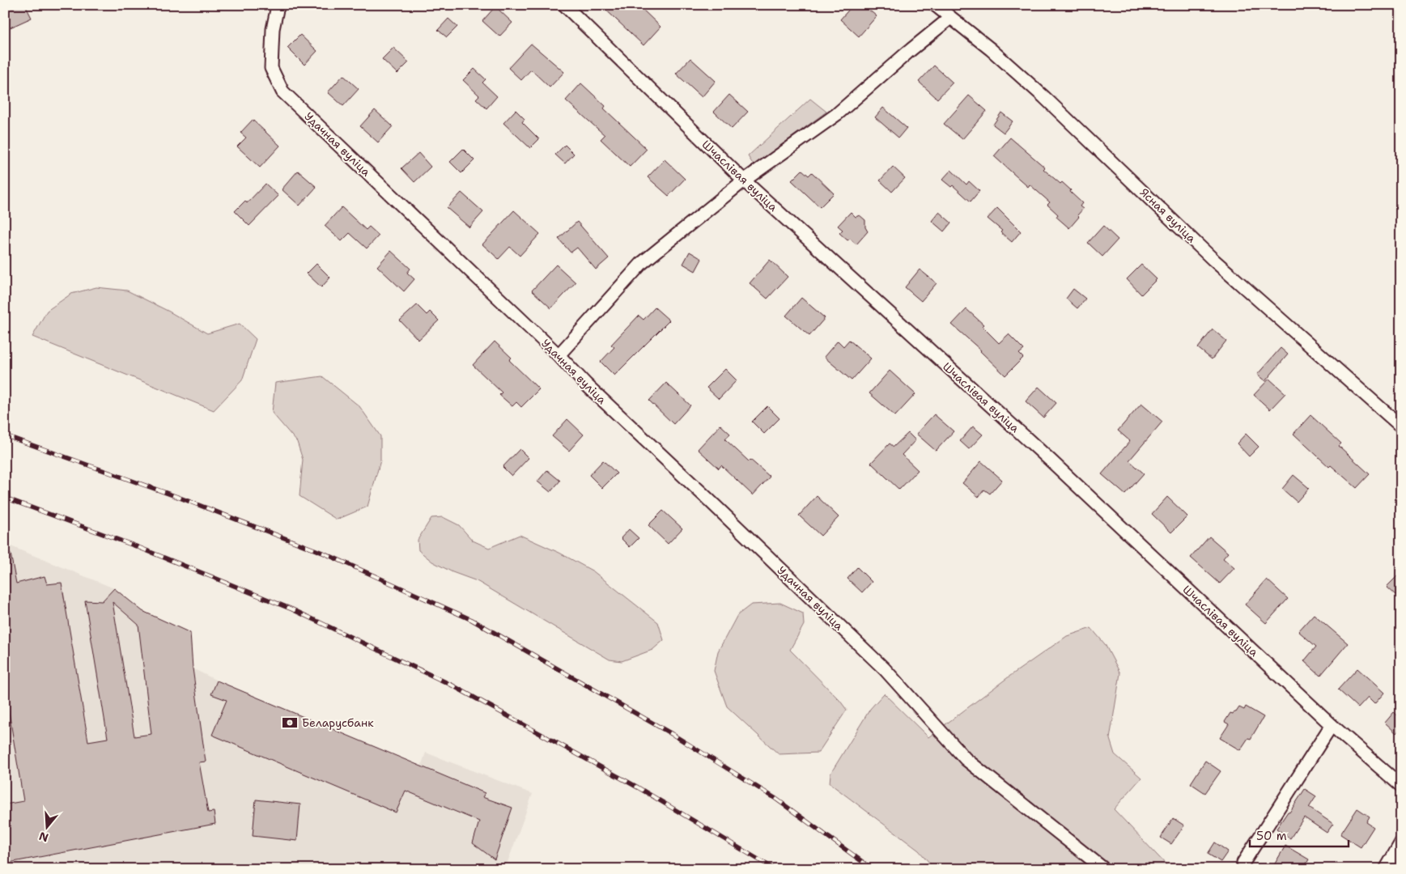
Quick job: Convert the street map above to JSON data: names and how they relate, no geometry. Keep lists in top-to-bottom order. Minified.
{"streets":{"street":["Удачная вуліца","Шчаслівая вуліца","Ясная вуліца"]},"places":{"bank":["Беларусбанк"]},"scale_bar":"50 m","north":"bottom"}
